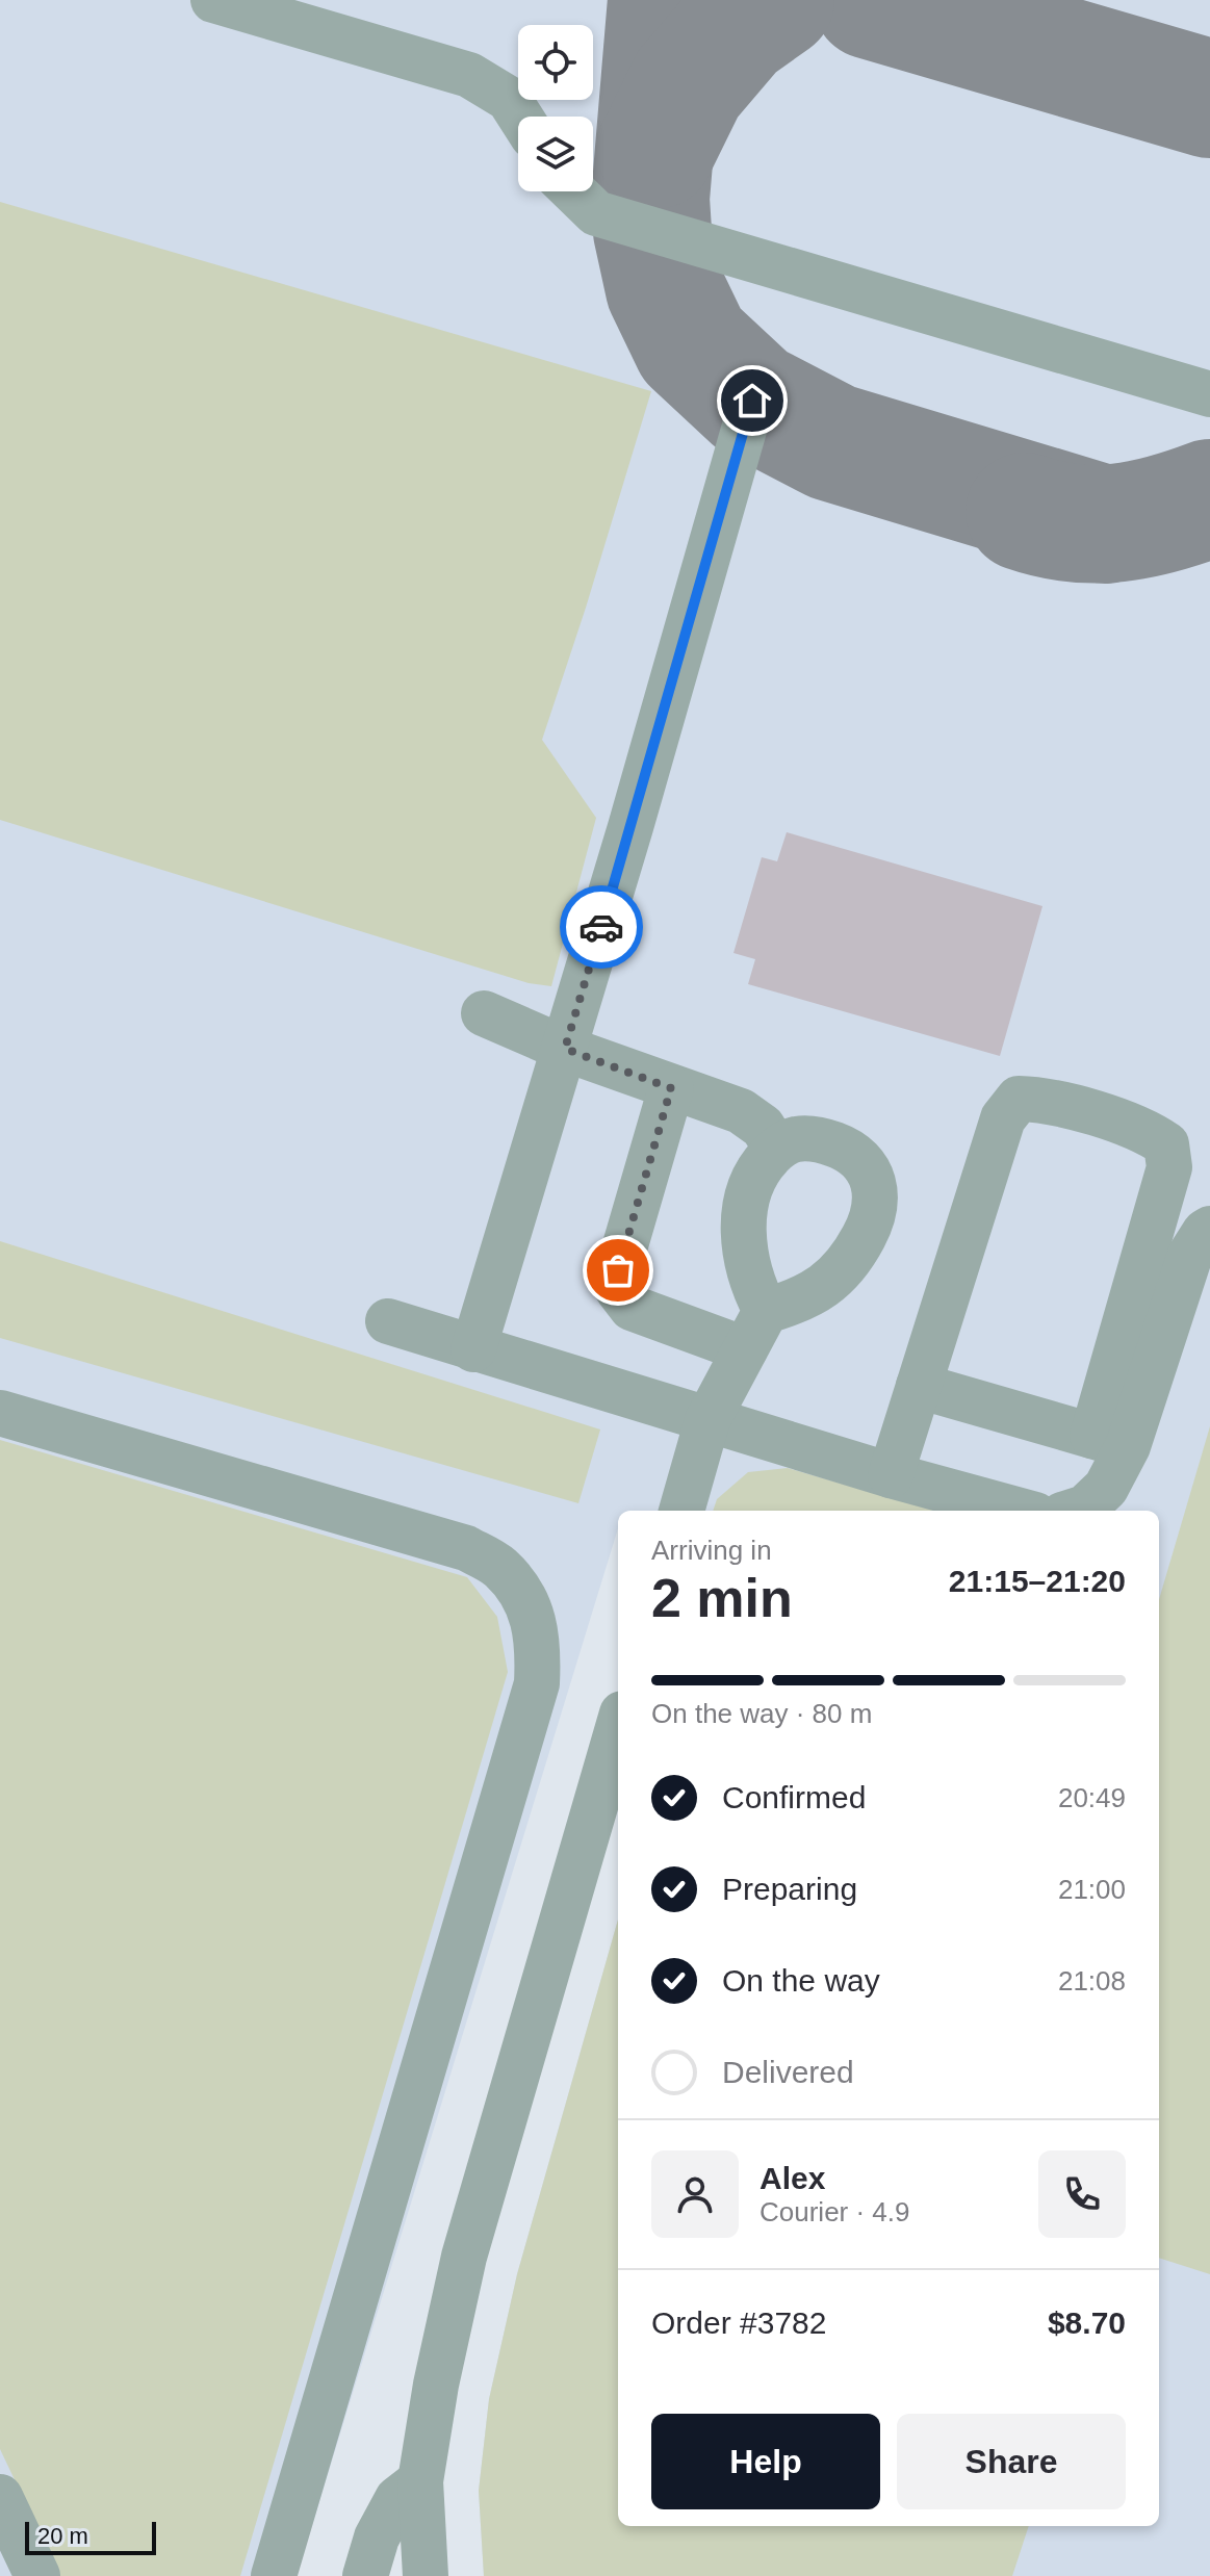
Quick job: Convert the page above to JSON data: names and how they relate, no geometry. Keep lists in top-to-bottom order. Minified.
{"scale_bar":"20 m","page":{"heading":["2 min","Arriving in","21:15–21:20"],"panel":["Alex","Courier · 4.9","Order #3782","$8.70"],"bar":"On the way · 80 m","list":[["Confirmed","20:49"],["Preparing","21:00"],["On the way","21:08"],"Delivered"],"buttons":["Help","Share"],"scale":"20 m"}}
